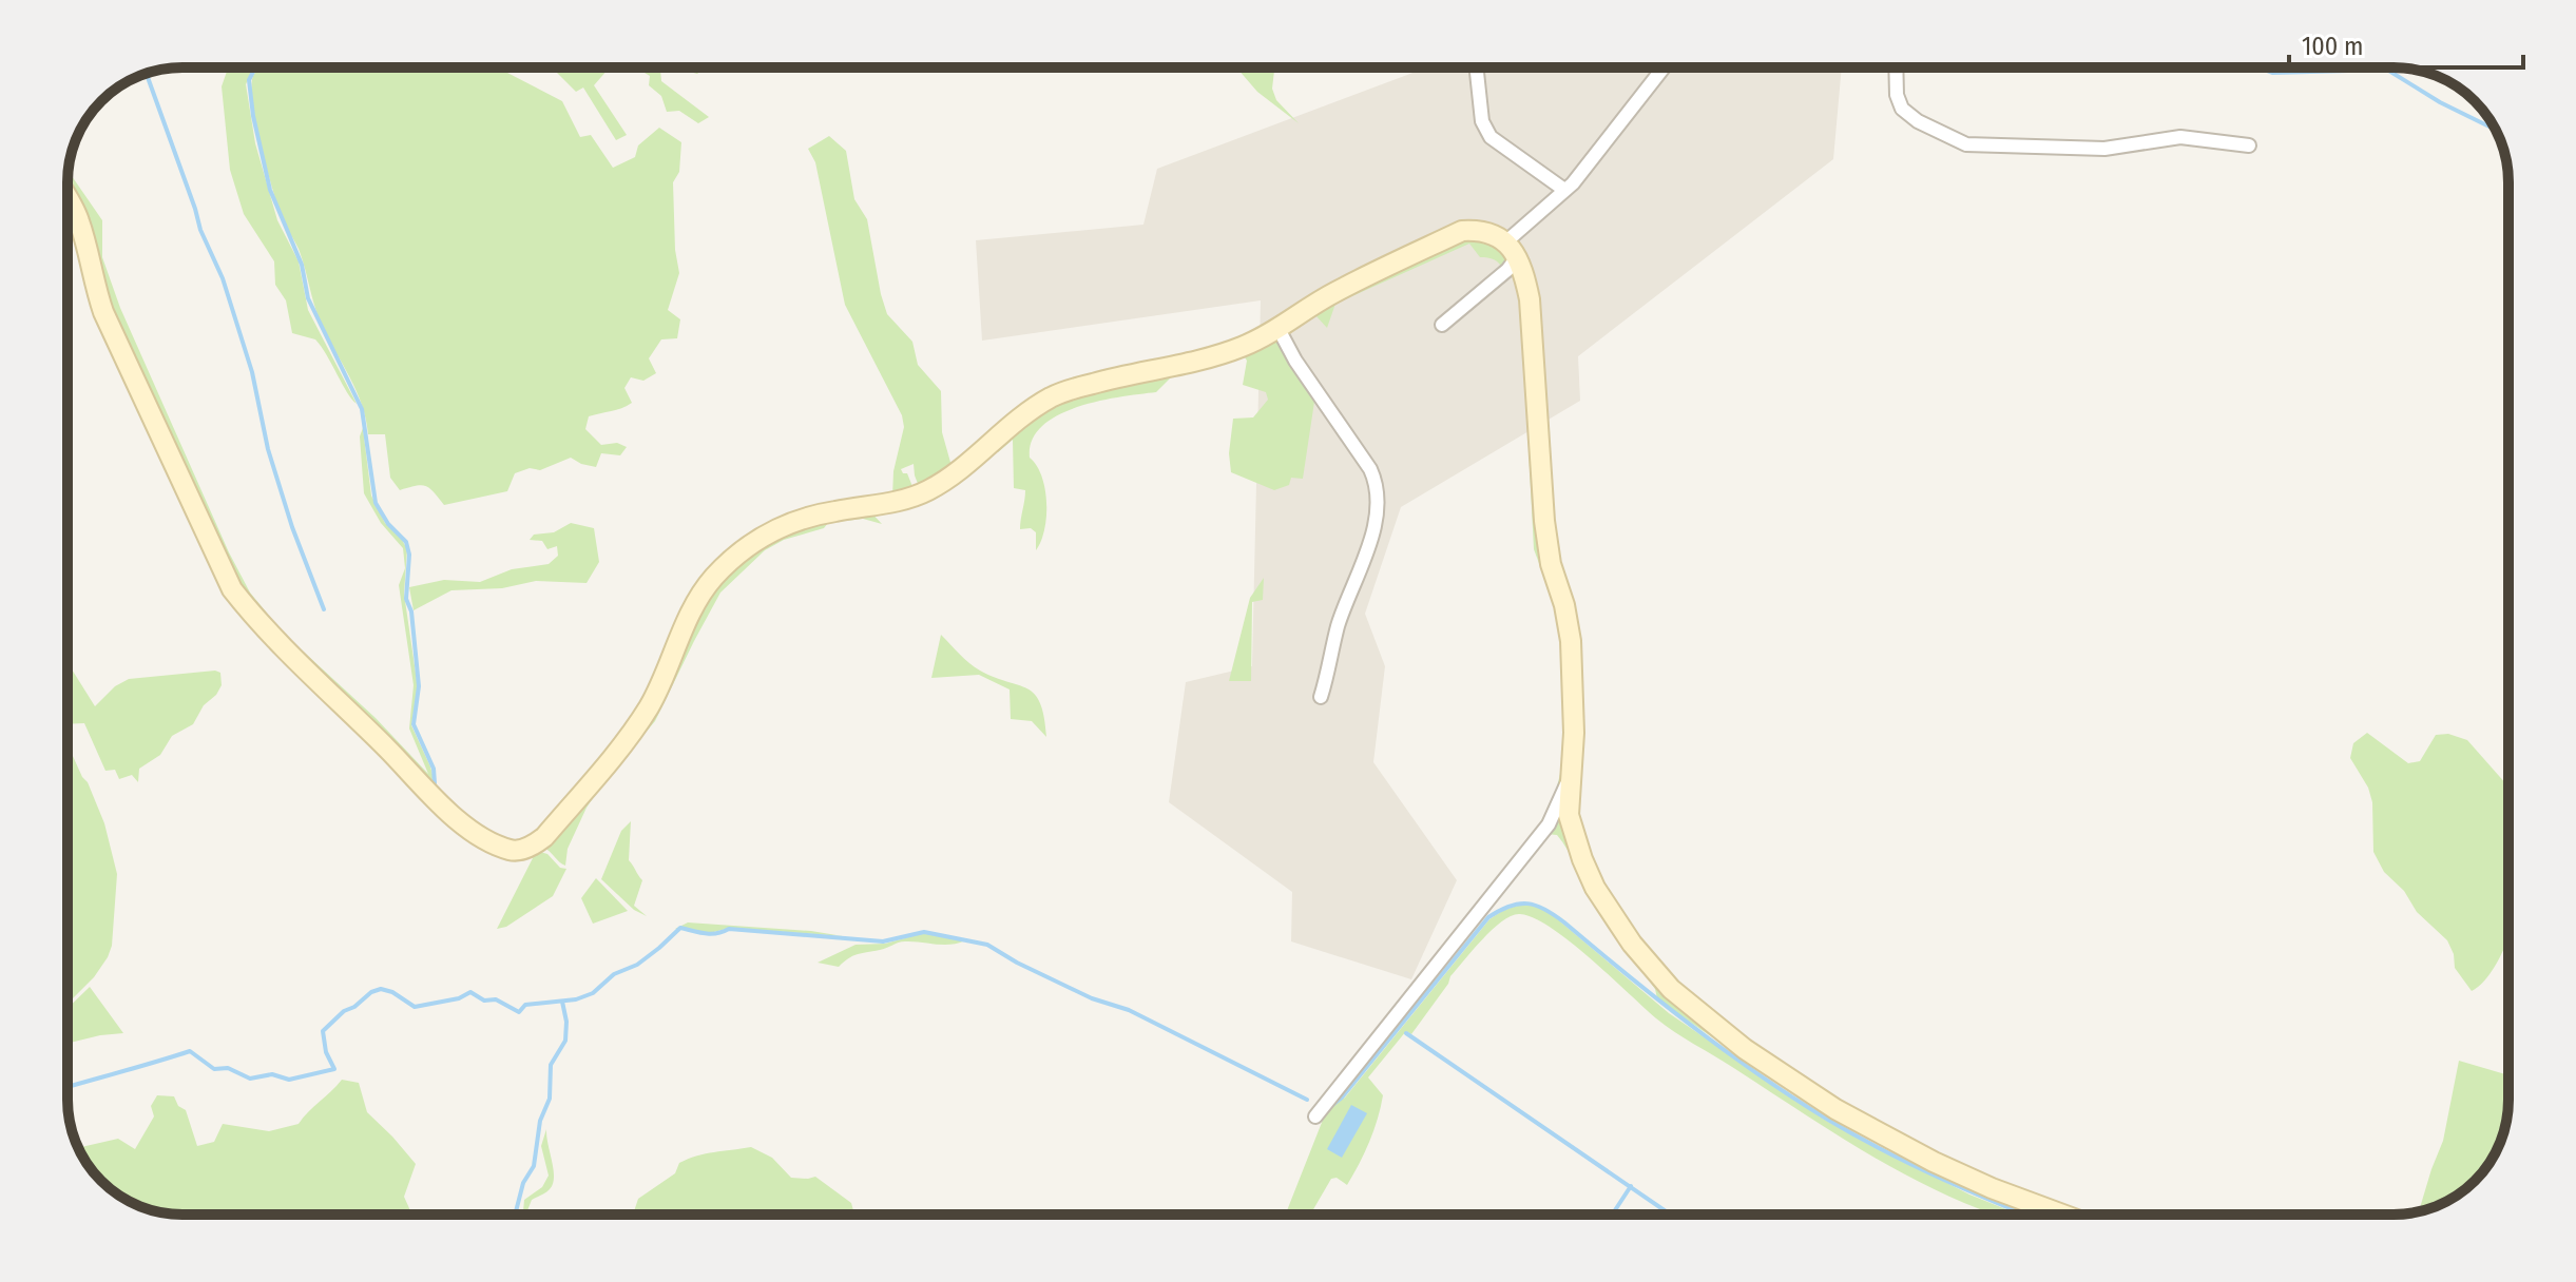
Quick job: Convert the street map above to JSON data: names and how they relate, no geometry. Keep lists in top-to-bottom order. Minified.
{"scale_bar":"100 m"}
